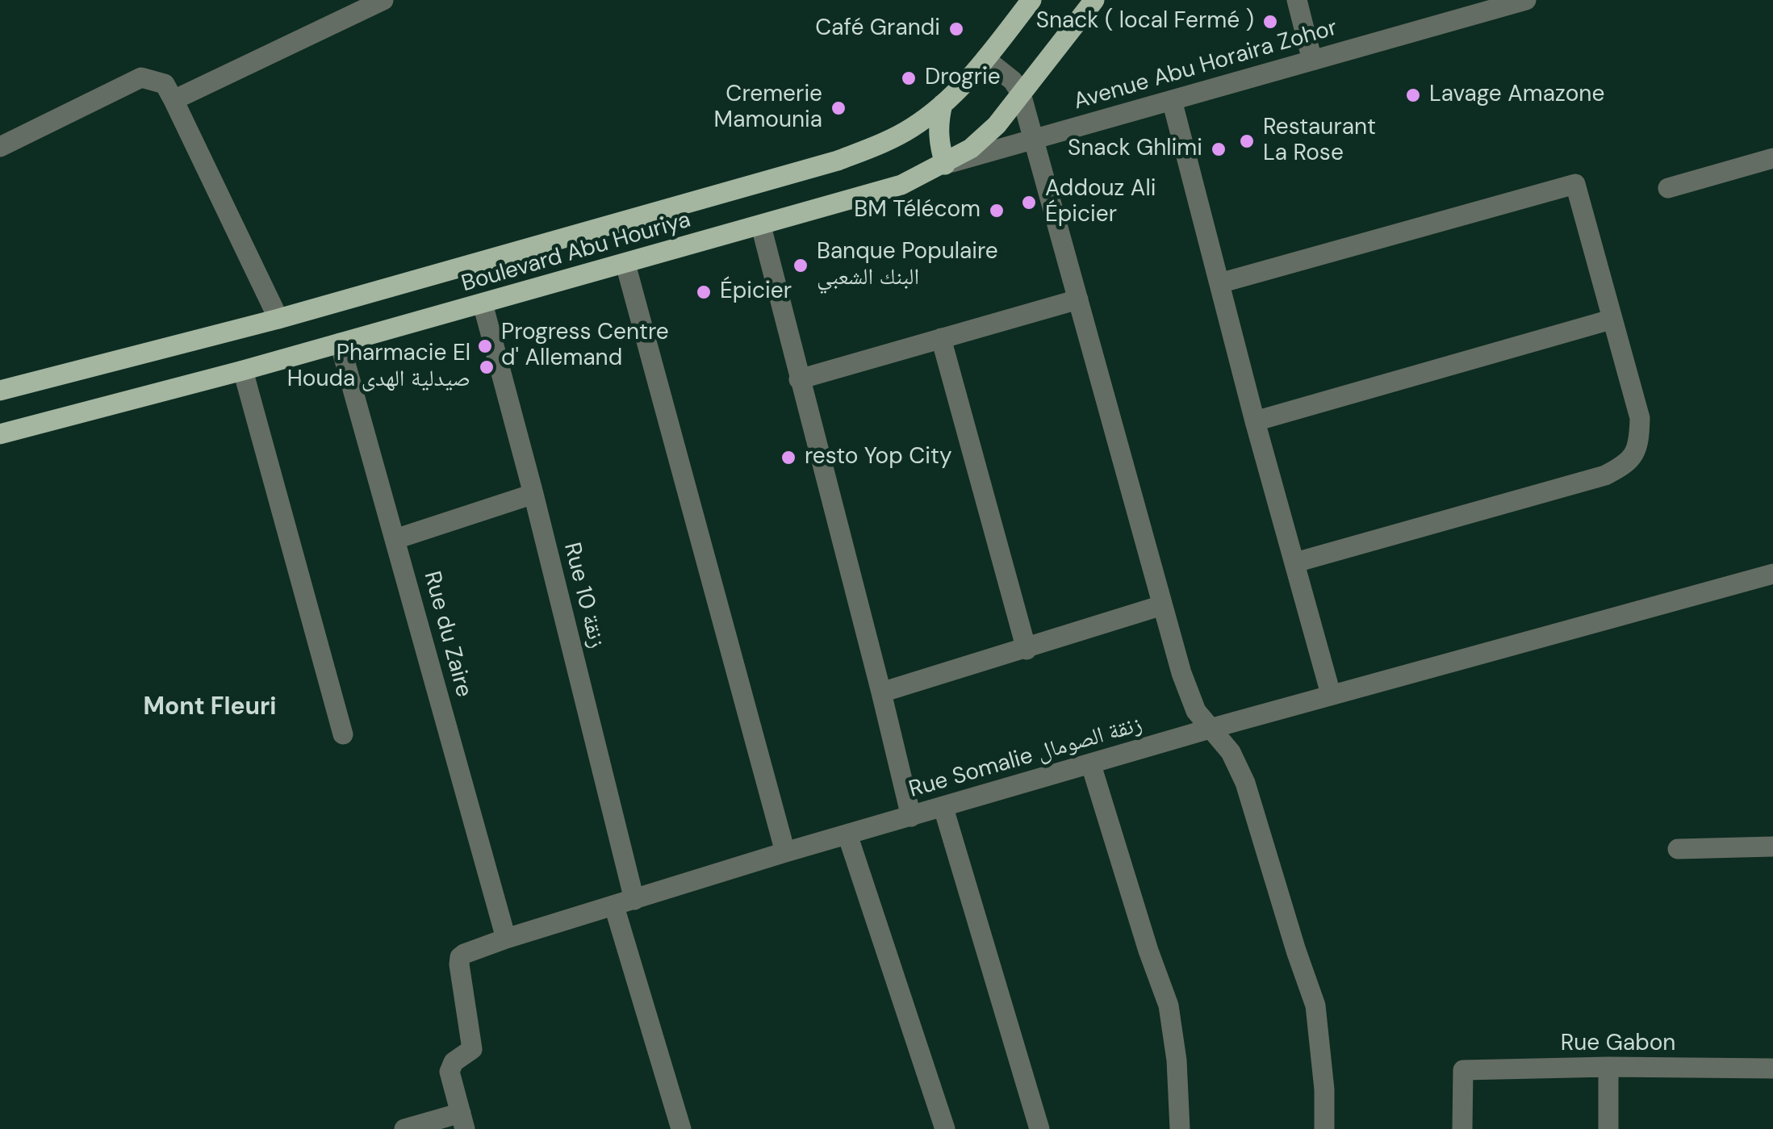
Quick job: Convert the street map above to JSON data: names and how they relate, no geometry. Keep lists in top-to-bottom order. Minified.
{"streets":{"main road":["Boulevard Abu Houriya"],"street":["Avenue Abu Horaira Zohor","Rue 10 زنقة","Rue du Zaire","Rue Somalie زنقة الصومال","Rue Gabon"]},"crossings":[["Avenue Abu Horaira Zohor","Boulevard Abu Houriya"],["Boulevard Abu Houriya","Rue 10 زنقة"],["Boulevard Abu Houriya","Rue du Zaire"],["Rue 10 زنقة","Rue Somalie زنقة الصومال"],["Rue du Zaire","Rue Somalie زنقة الصومال"]],"districts":["Mont Fleuri"],"places":["Snack ( local Fermé )","Café Grandi","Drogrie","Lavage Amazone","Cremerie Mamounia","Restaurant La Rose","Snack Ghlimi","Addouz Ali Épicier","BM Télécom","Banque Populaire البنك الشعبي","Épicier","Progress Centre d' Allemand","Pharmacie El Houda صيدلية الهدى","resto Yop City"]}
